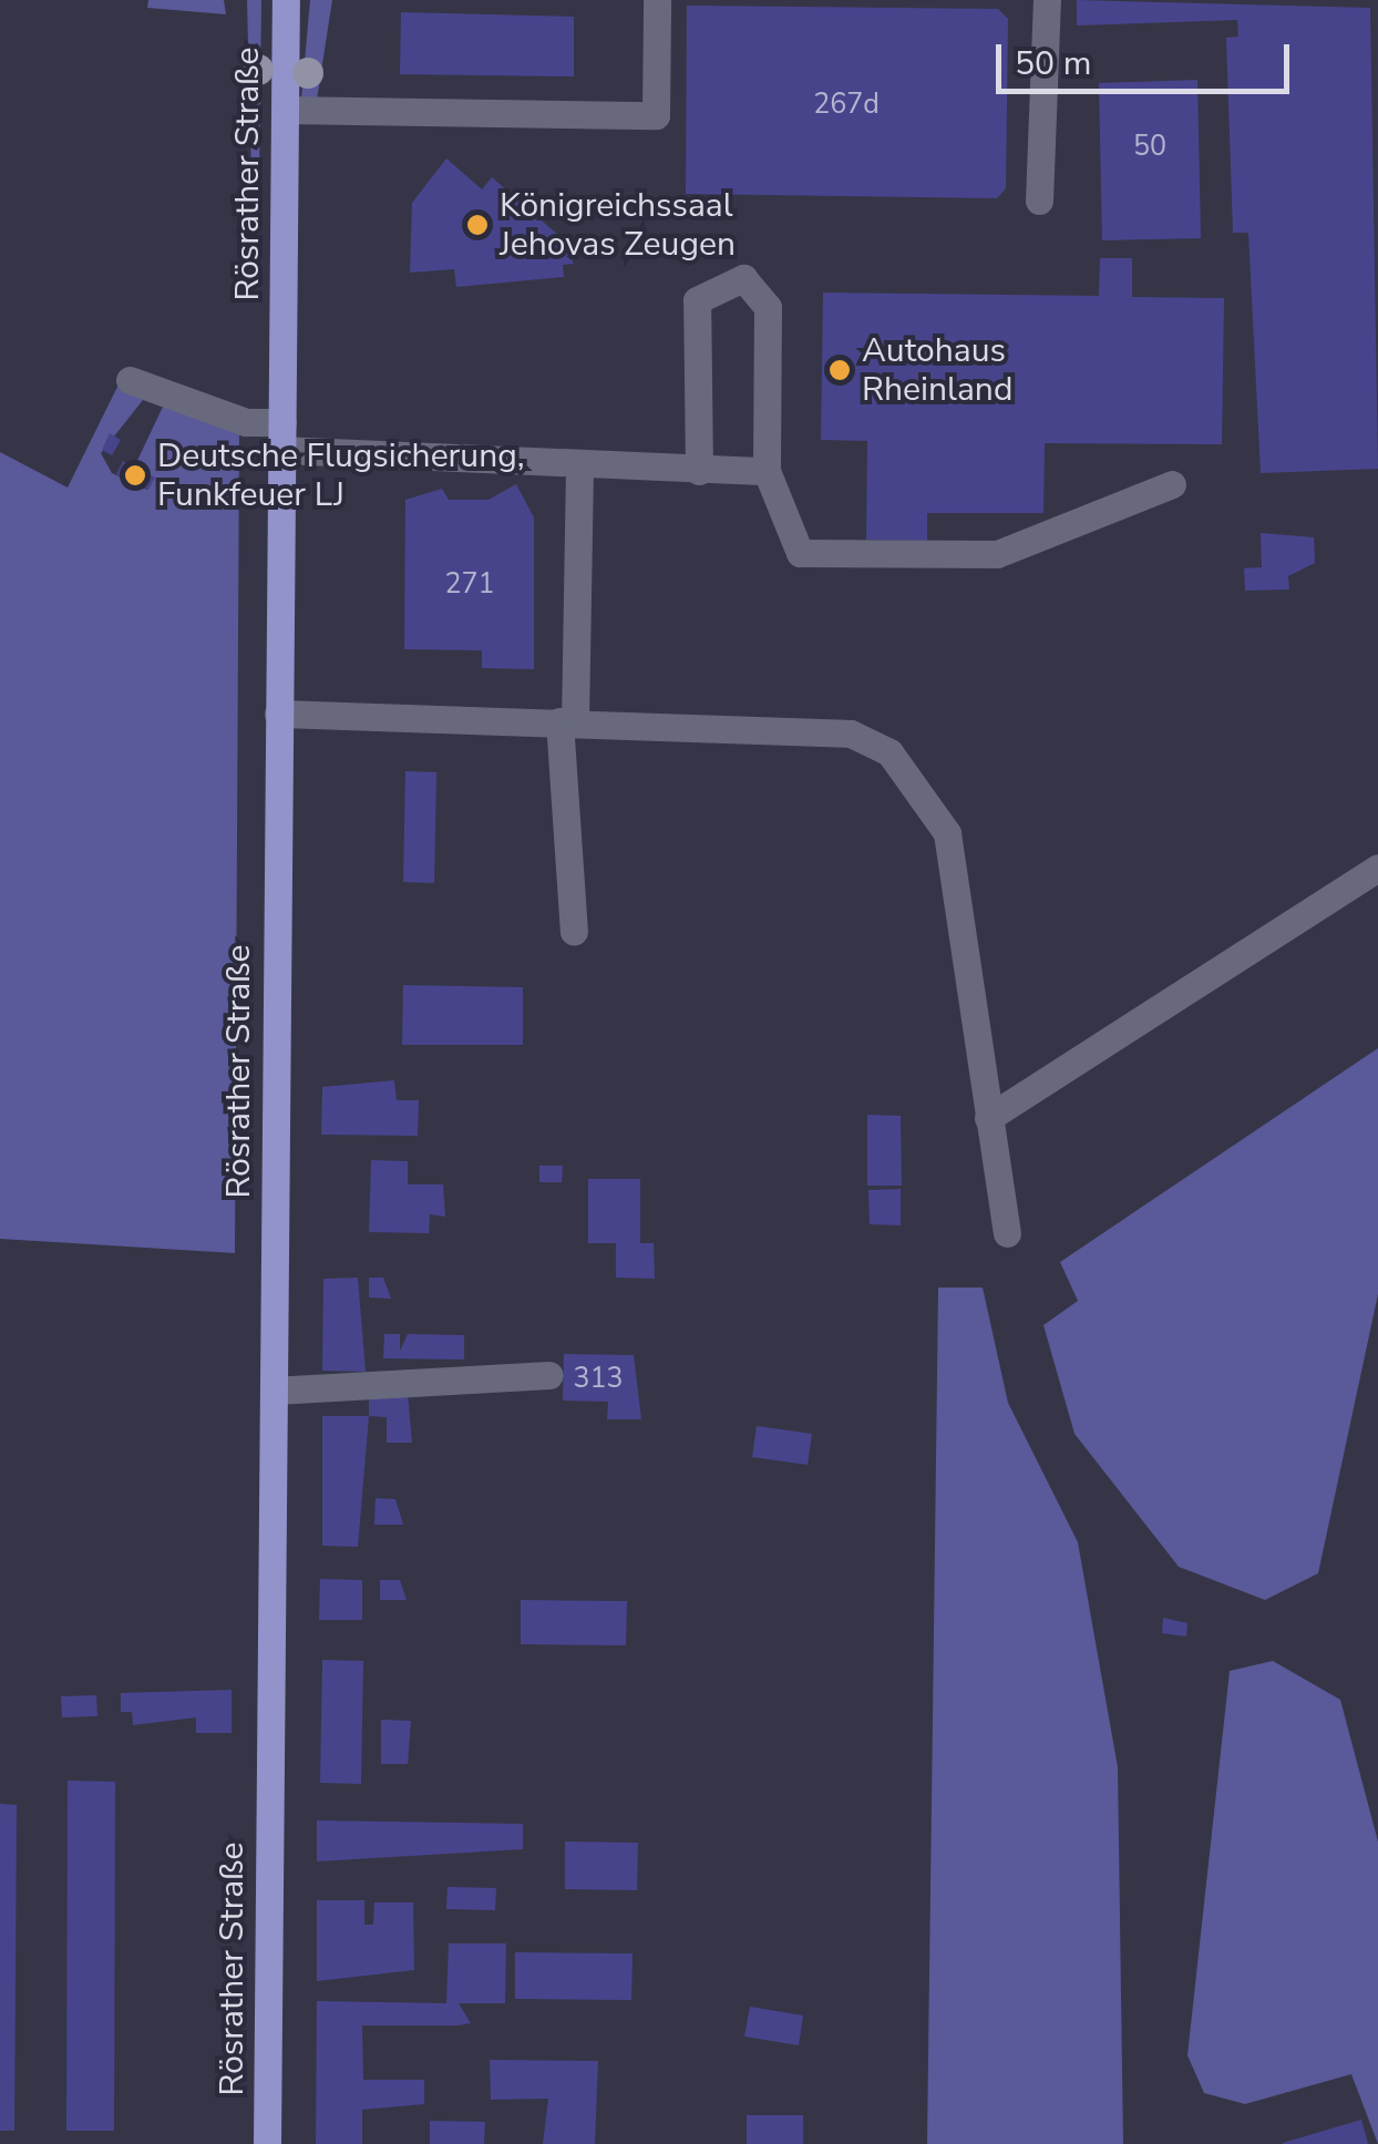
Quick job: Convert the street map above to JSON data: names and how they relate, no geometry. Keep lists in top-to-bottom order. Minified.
{"streets":{"main road":["Rösrather Straße"]},"places":["Königreichssaal Jehovas Zeugen","Autohaus Rheinland","Deutsche Flugsicherung, Funkfeuer LJ"],"house_numbers":["267d","50","271","313"],"scale_bar":"50 m"}
